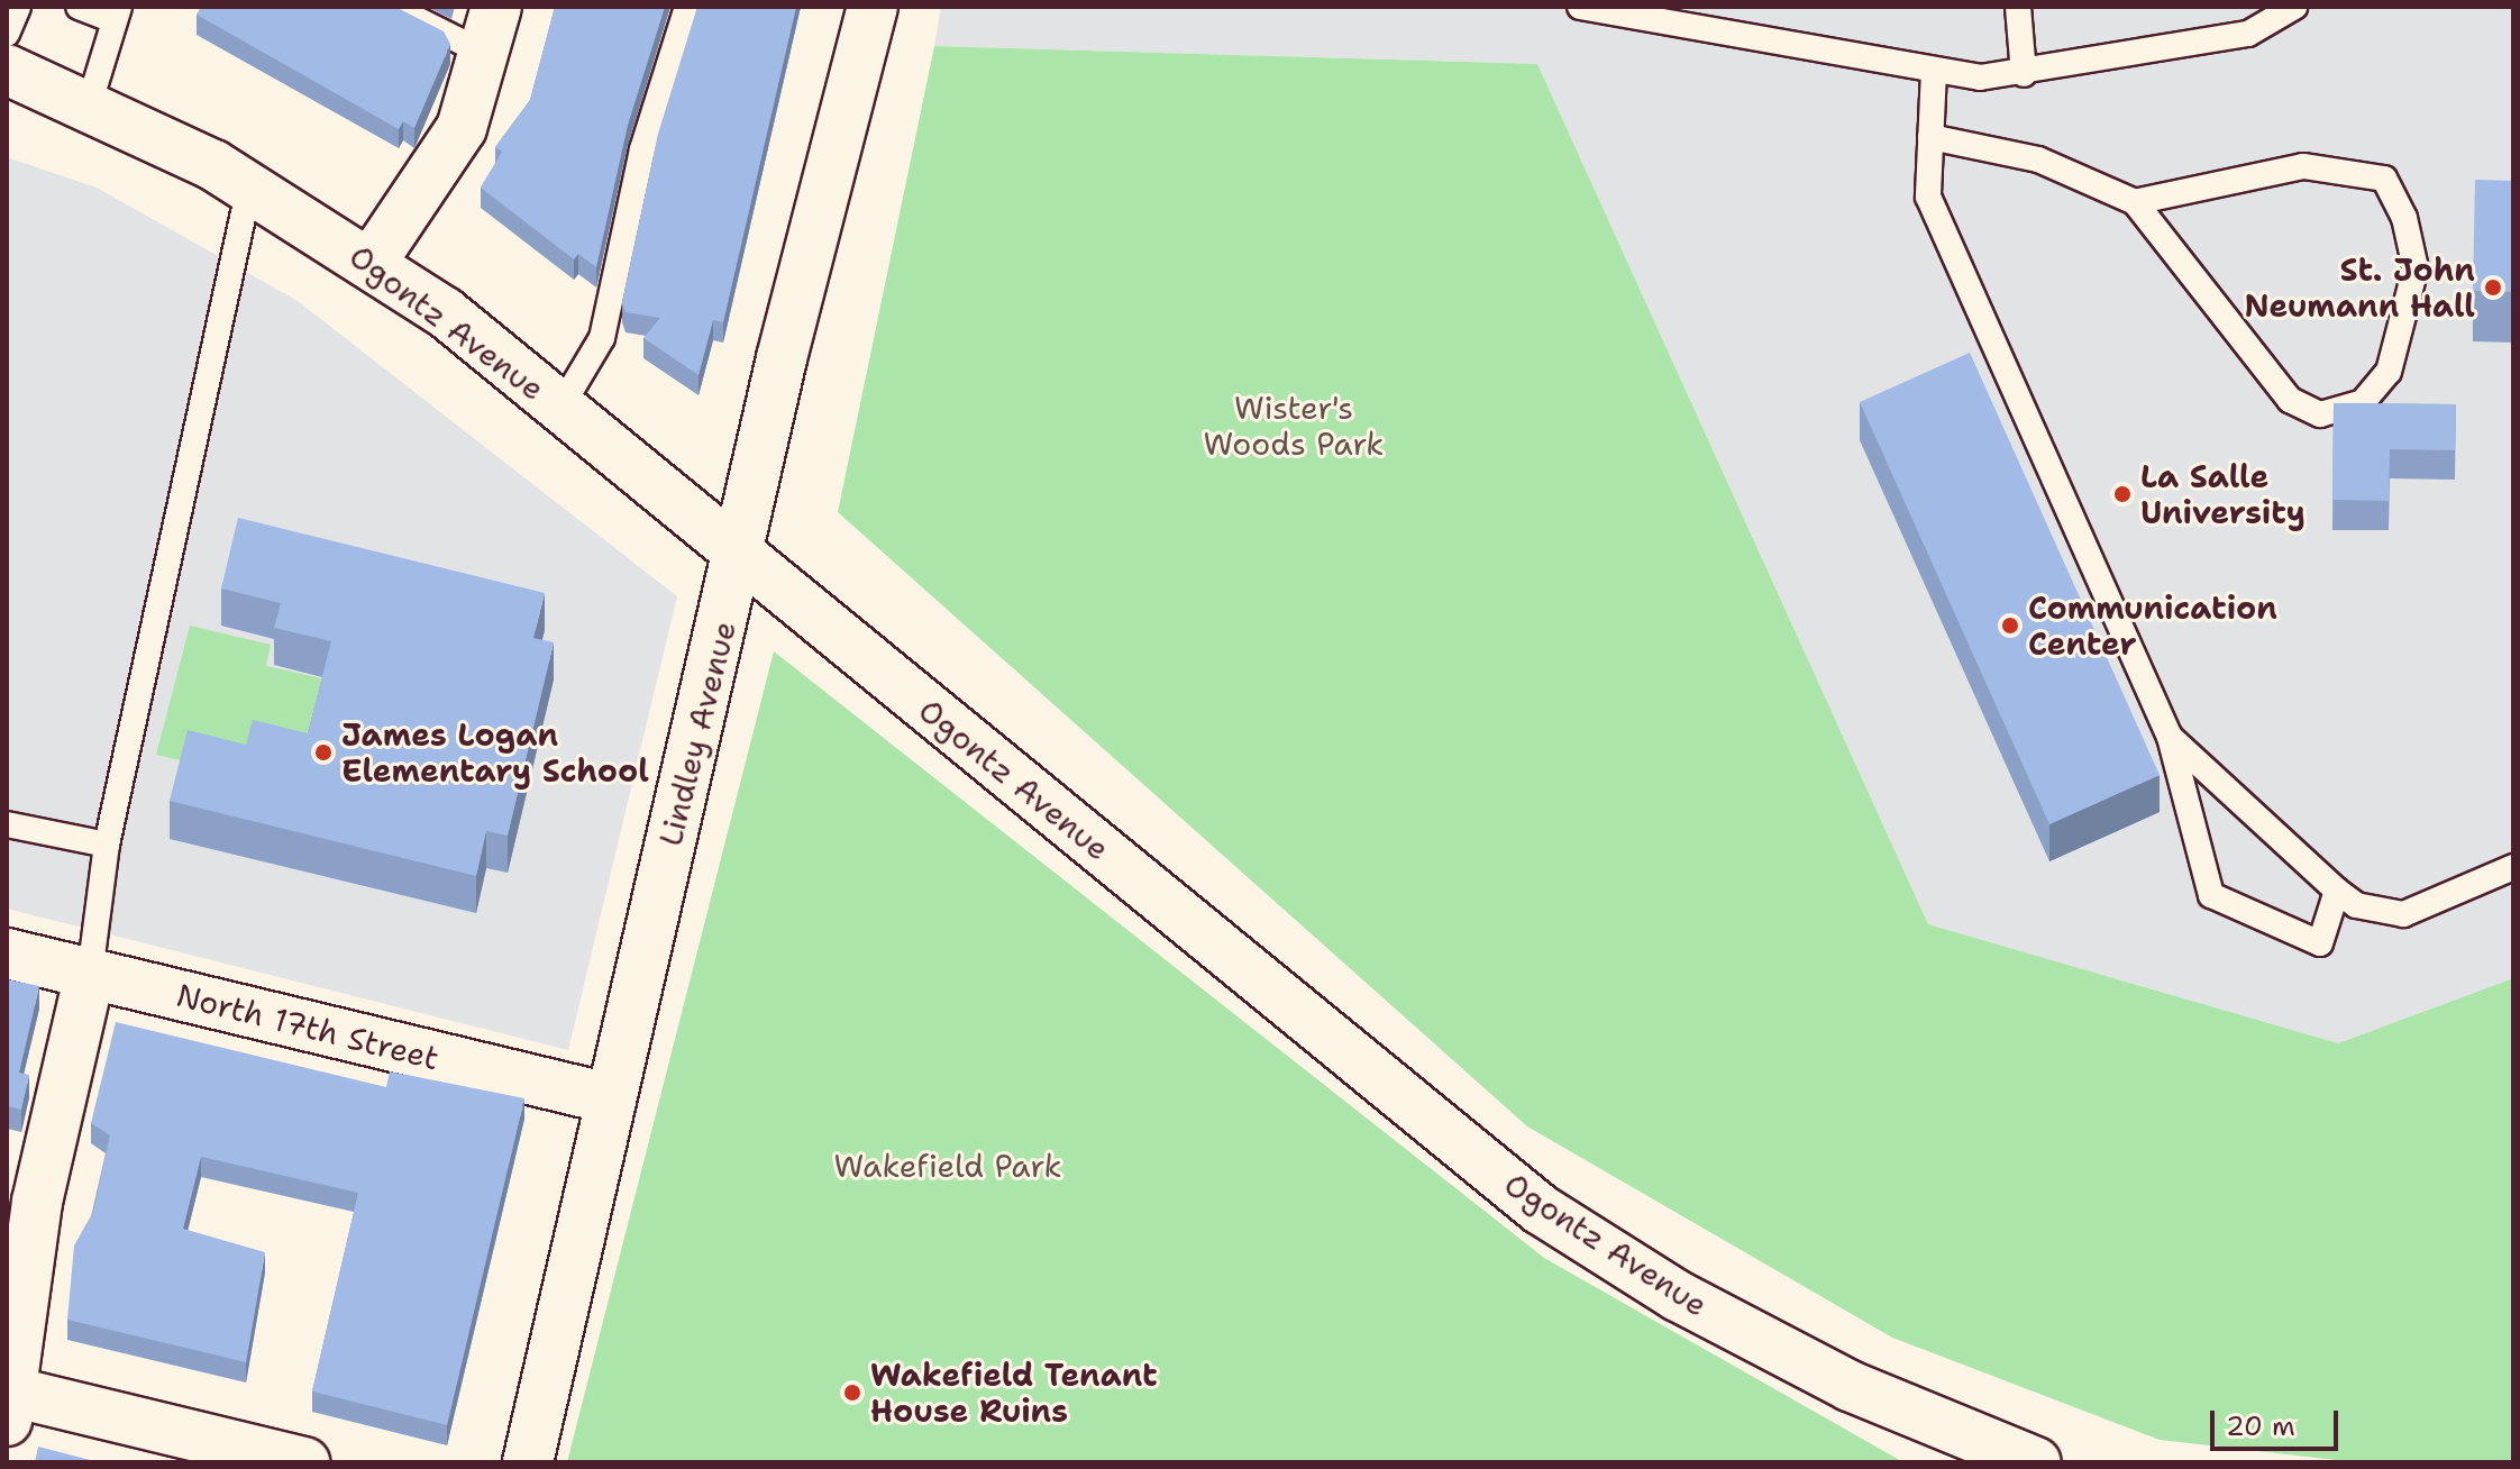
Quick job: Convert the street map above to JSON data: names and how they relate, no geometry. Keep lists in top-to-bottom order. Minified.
{"streets":{"street":["Ogontz Avenue","Lindley Avenue","North 17th Street"]},"crossings":[["Ogontz Avenue","Lindley Avenue"],["Lindley Avenue","North 17th Street"]],"parks":["Wister's Woods Park","Wakefield Park"],"places":["St. John Neumann Hall","La Salle University","Communication Center","James Logan Elementary School","Wakefield Tenant House Ruins"],"scale_bar":"20 m"}
